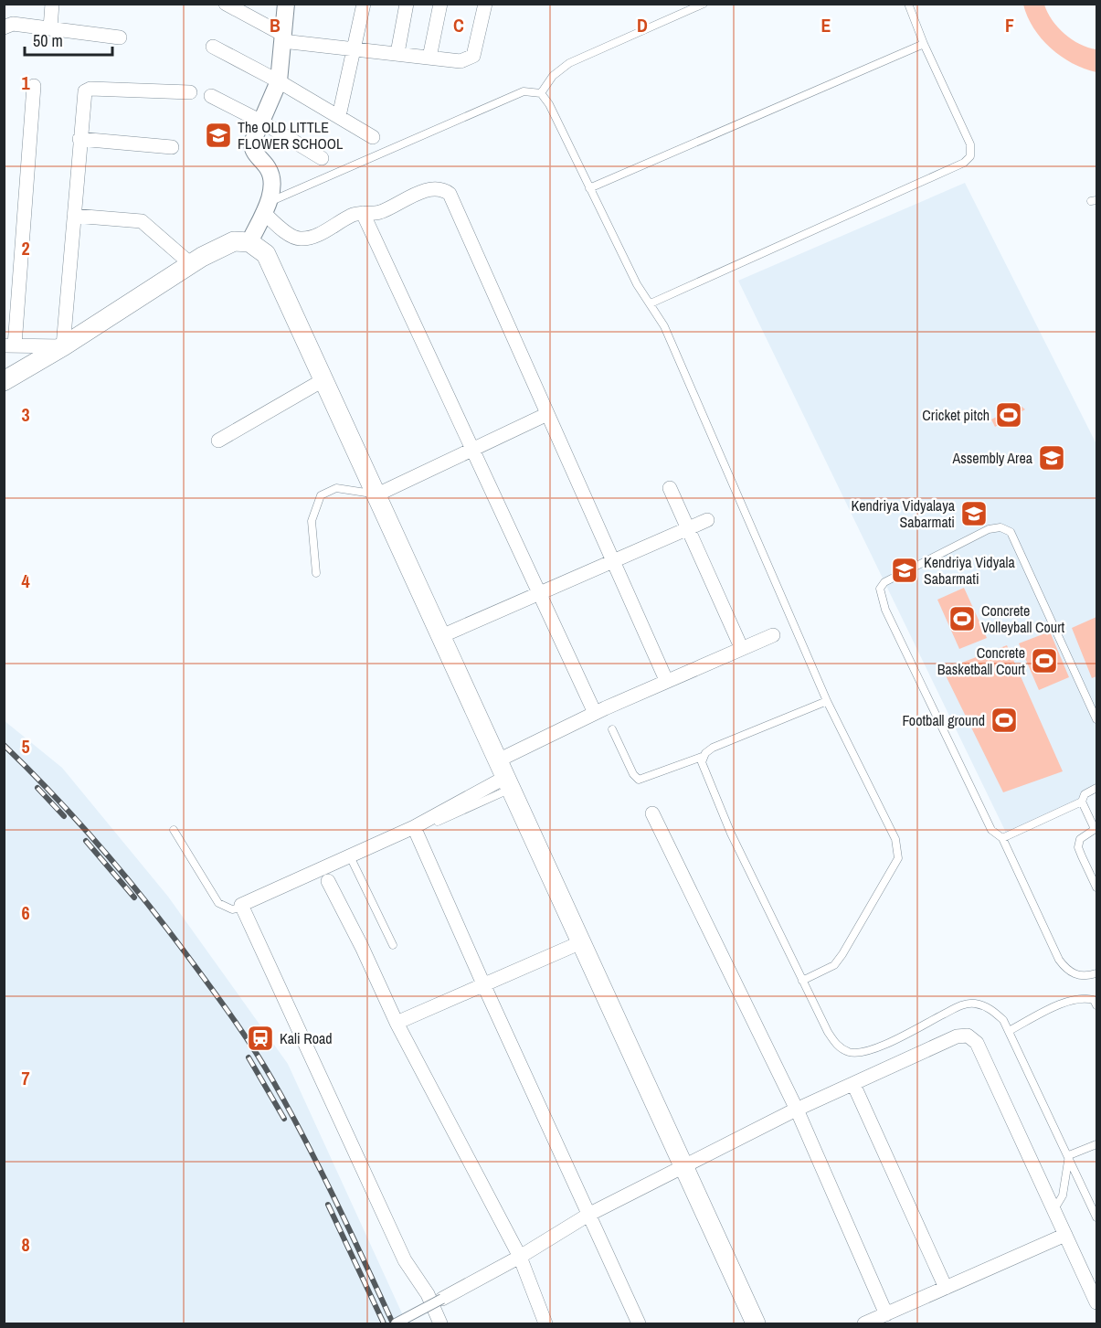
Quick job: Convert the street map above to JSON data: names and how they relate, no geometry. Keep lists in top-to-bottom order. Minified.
{"places":{"school or university":["The OLD LITTLE FLOWER SCHOOL","Assembly Area","Kendriya Vidyalaya Sabarmati","Kendriya Vidyala Sabarmati"],"sports":["Cricket pitch","Concrete Volleyball Court","Concrete Basketball Court","Football ground"],"station":["Kali Road"]},"scale_bar":"50 m","grid":{"columns":["B","C","D","E","F"],"rows":["1","2","3","4","5","6","7","8"]}}
